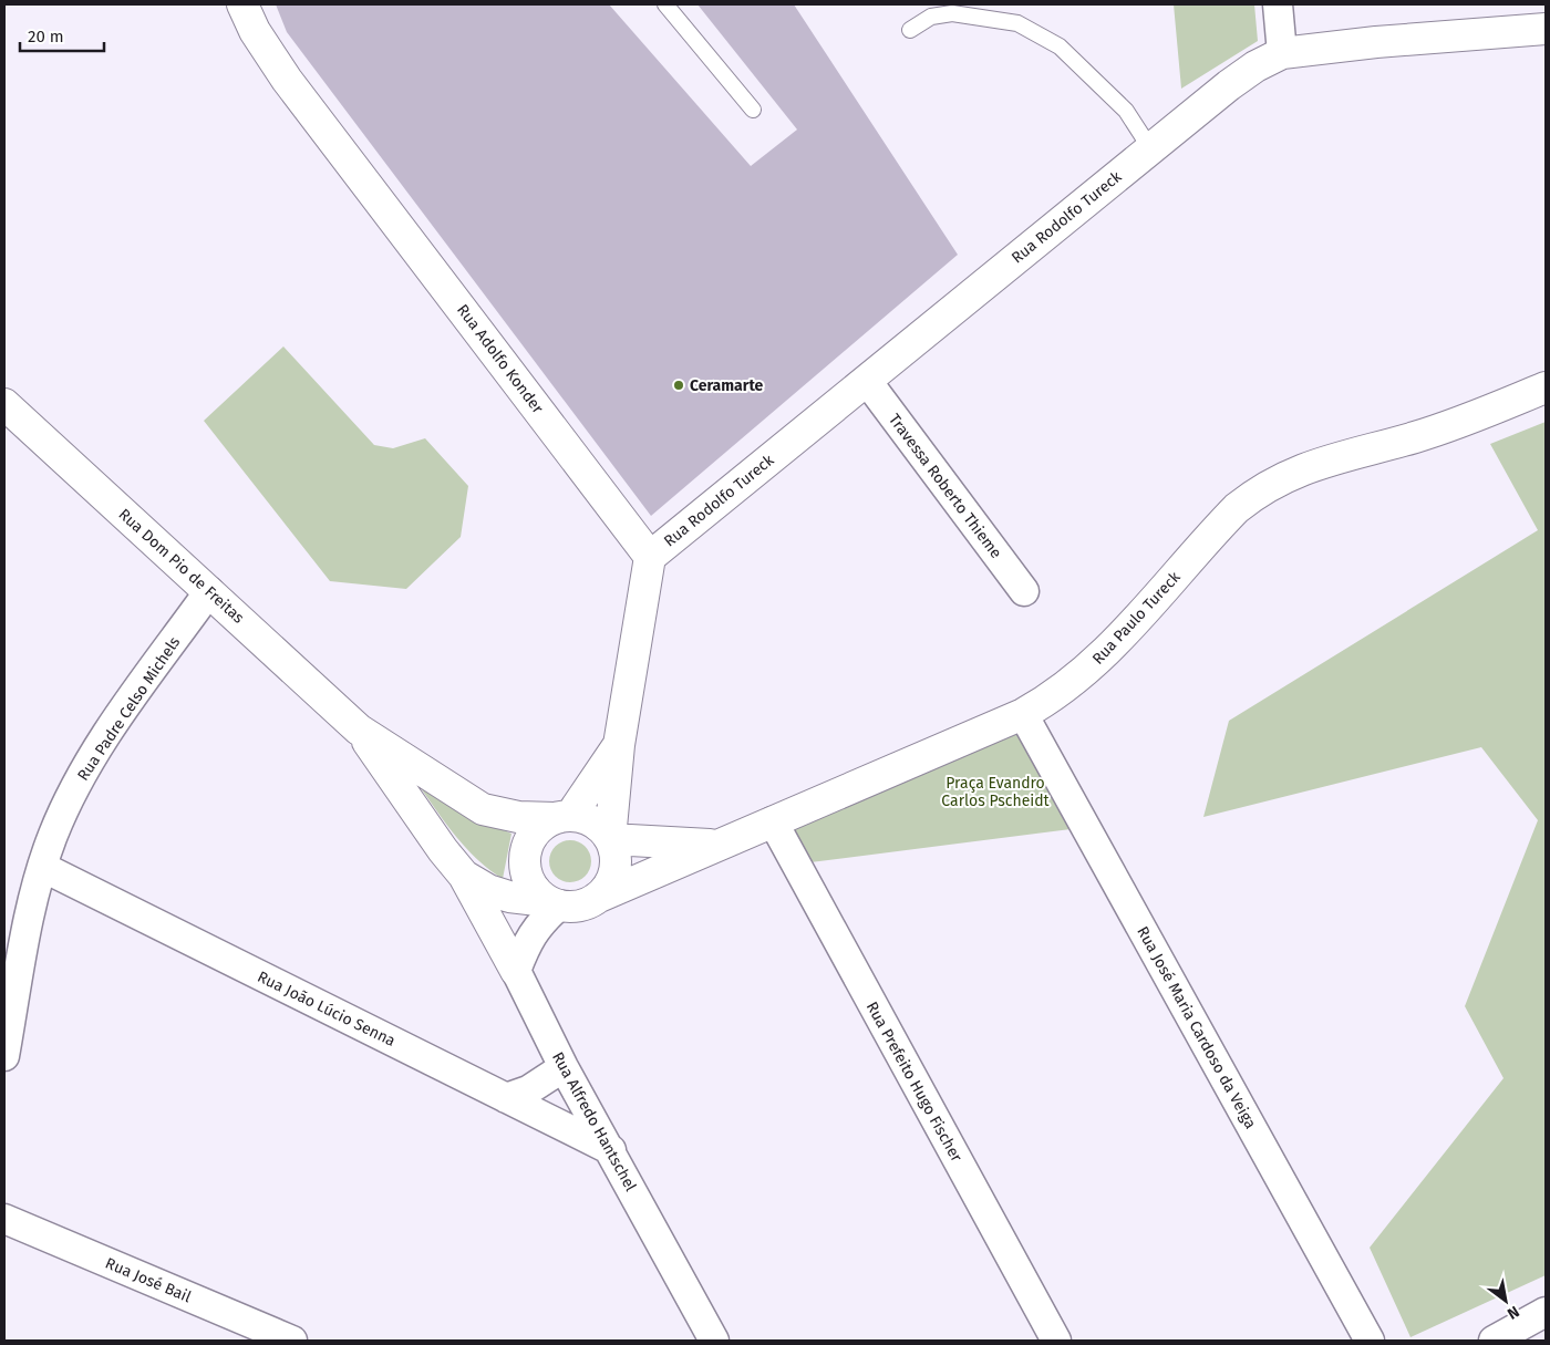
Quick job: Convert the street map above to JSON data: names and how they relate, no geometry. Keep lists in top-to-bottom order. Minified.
{"streets":{"main road":["Rua Rodolfo Tureck","Rua Adolfo Konder","Rua Dom Pio de Freitas","Rua Paulo Tureck"],"street":["Travessa Roberto Thieme","Rua Padre Celso Michels","Rua João Lúcio Senna","Rua José Maria Cardoso da Veiga","Rua Prefeito Hugo Fischer","Rua Alfredo Hantschel","Rua José Bail"]},"crossings":[["Rua Rodolfo Tureck","Rua Adolfo Konder"],["Rua Rodolfo Tureck","Travessa Roberto Thieme"],["Rua Dom Pio de Freitas","Rua Paulo Tureck"],["Rua Dom Pio de Freitas","Rua Padre Celso Michels"],["Rua Paulo Tureck","Rua José Maria Cardoso da Veiga"],["Rua Paulo Tureck","Rua Prefeito Hugo Fischer"],["Rua Padre Celso Michels","Rua João Lúcio Senna"],["Rua João Lúcio Senna","Rua Alfredo Hantschel"]],"parks":["Praça Evandro Carlos Pscheidt"],"places":["Ceramarte"],"scale_bar":"20 m","north":"bottom right"}
